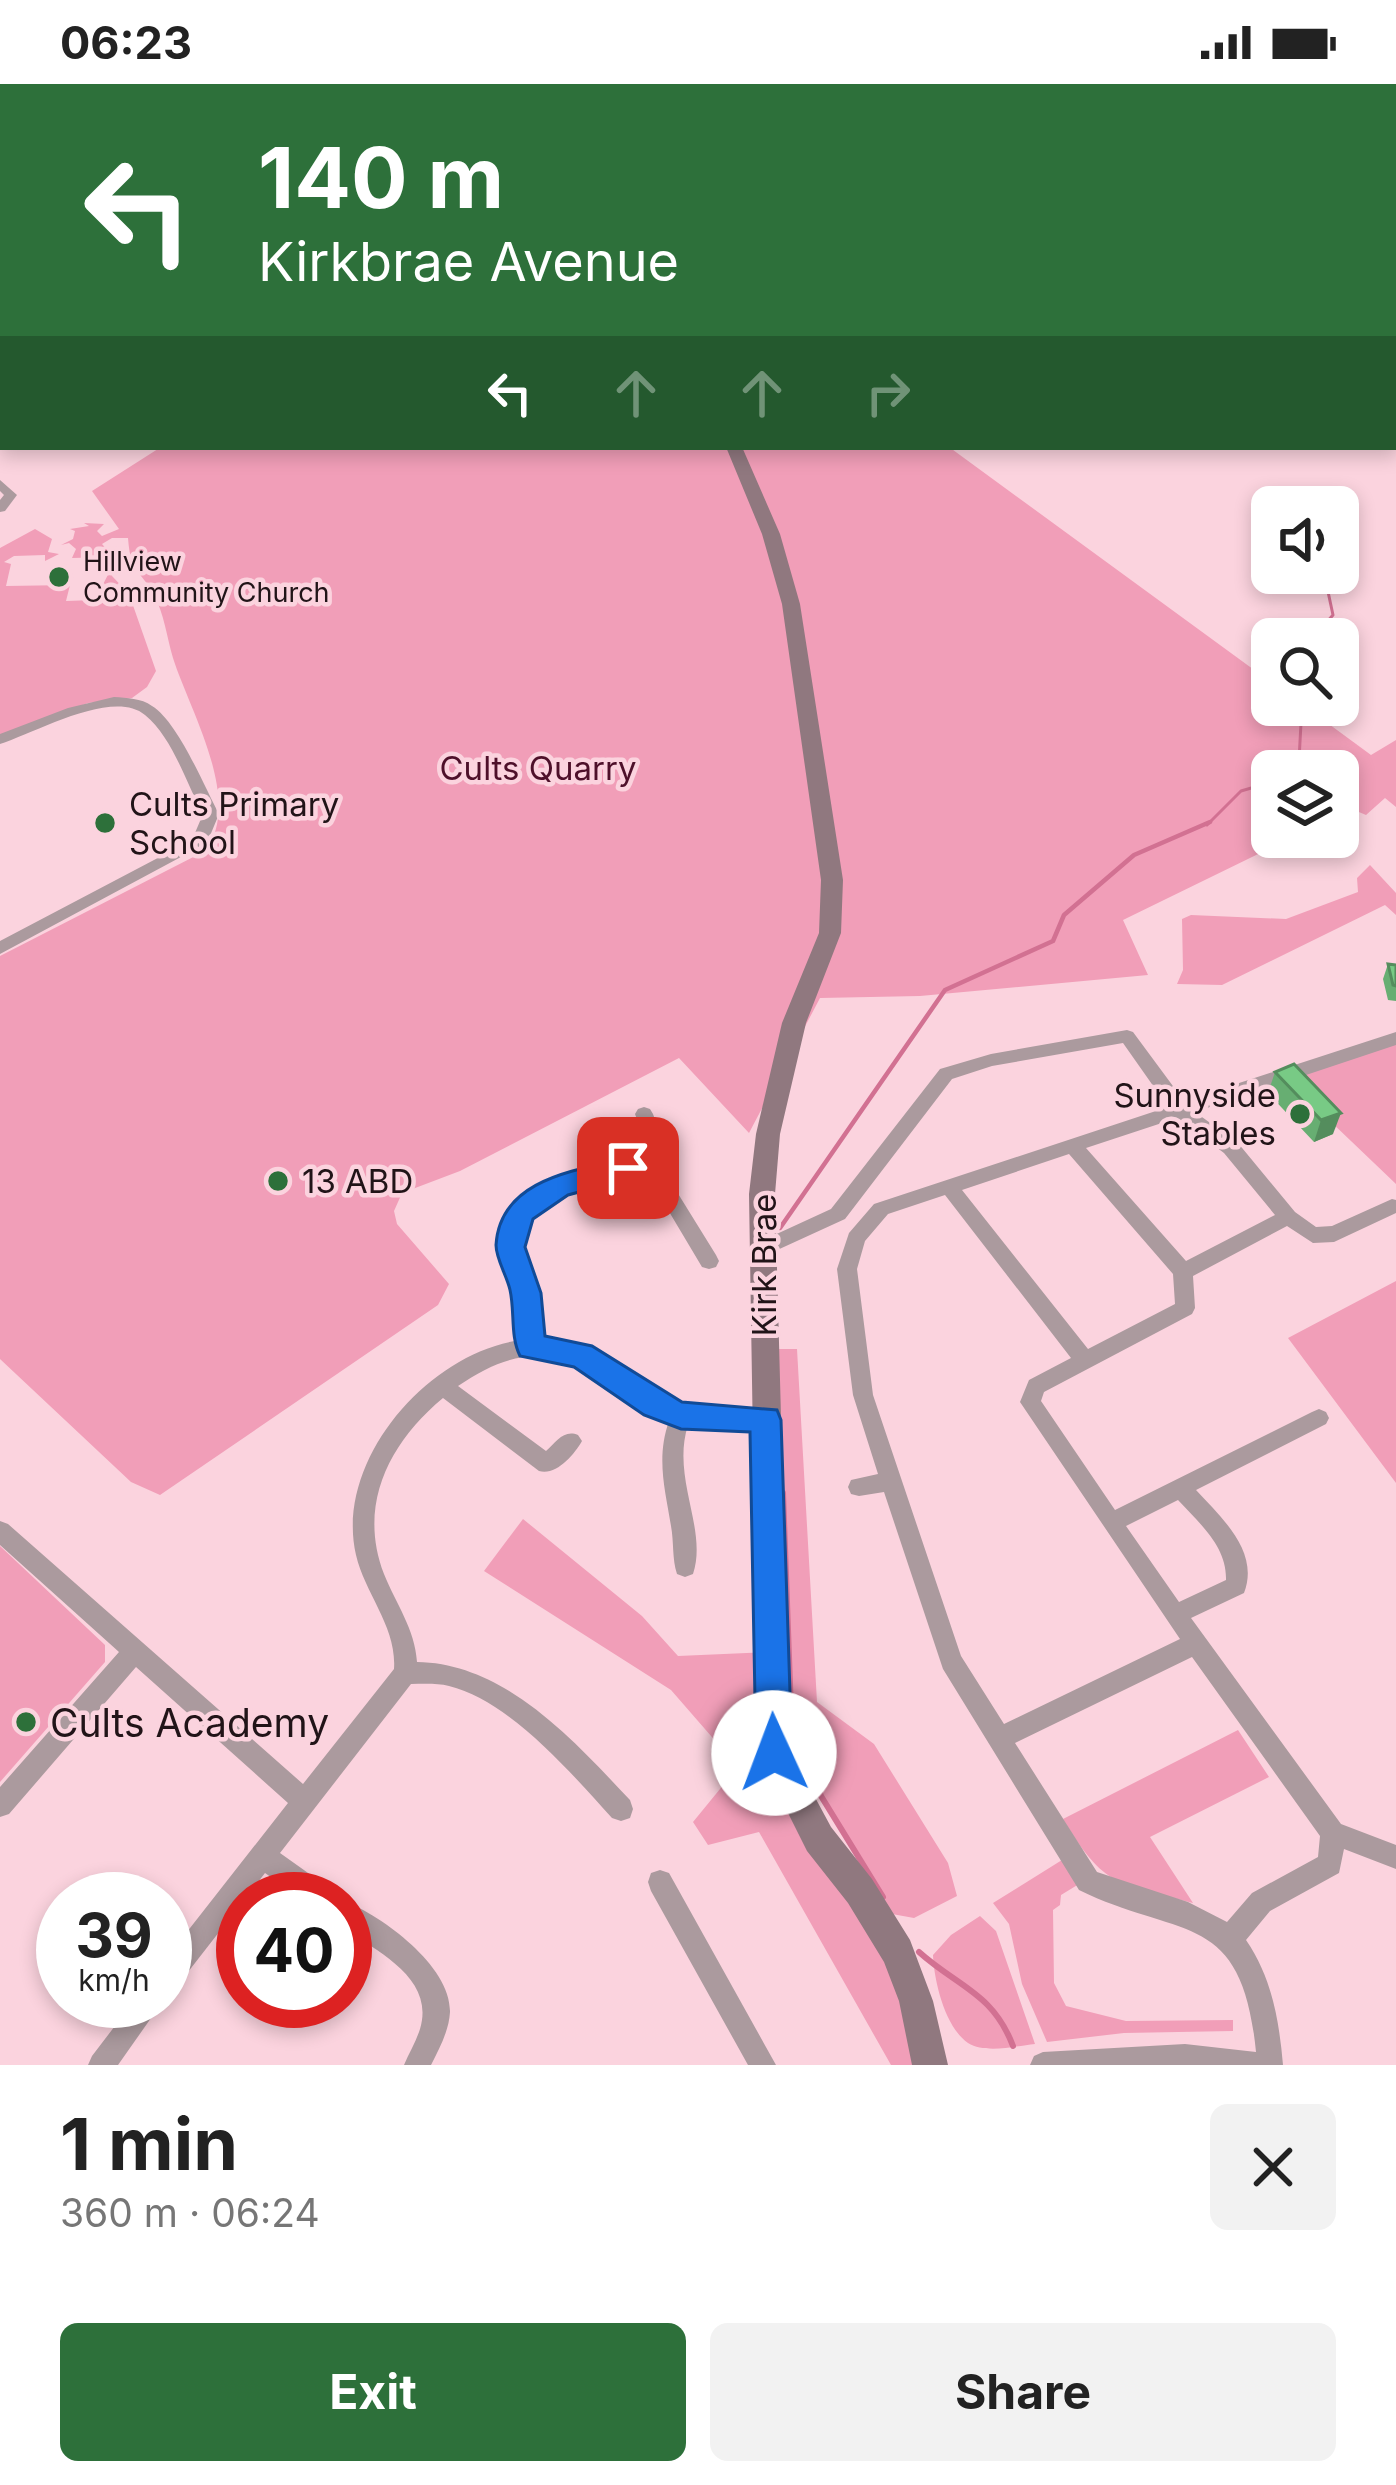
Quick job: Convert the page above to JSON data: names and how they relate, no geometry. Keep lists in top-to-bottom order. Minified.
{"streets":{"street":["Kirk Brae"]},"parks":["Cults Quarry"],"places":["Hillview Community Church","Cults Primary School","Sunnyside Stables","13 ABD","Cults Academy"],"page":{"status":"06:23","turn":["140 m","Kirkbrae Avenue"],"speed":"39 km/h","limit":"40","heading":["1 min","360 m · 06:24"],"buttons":["Exit","Share"]}}
